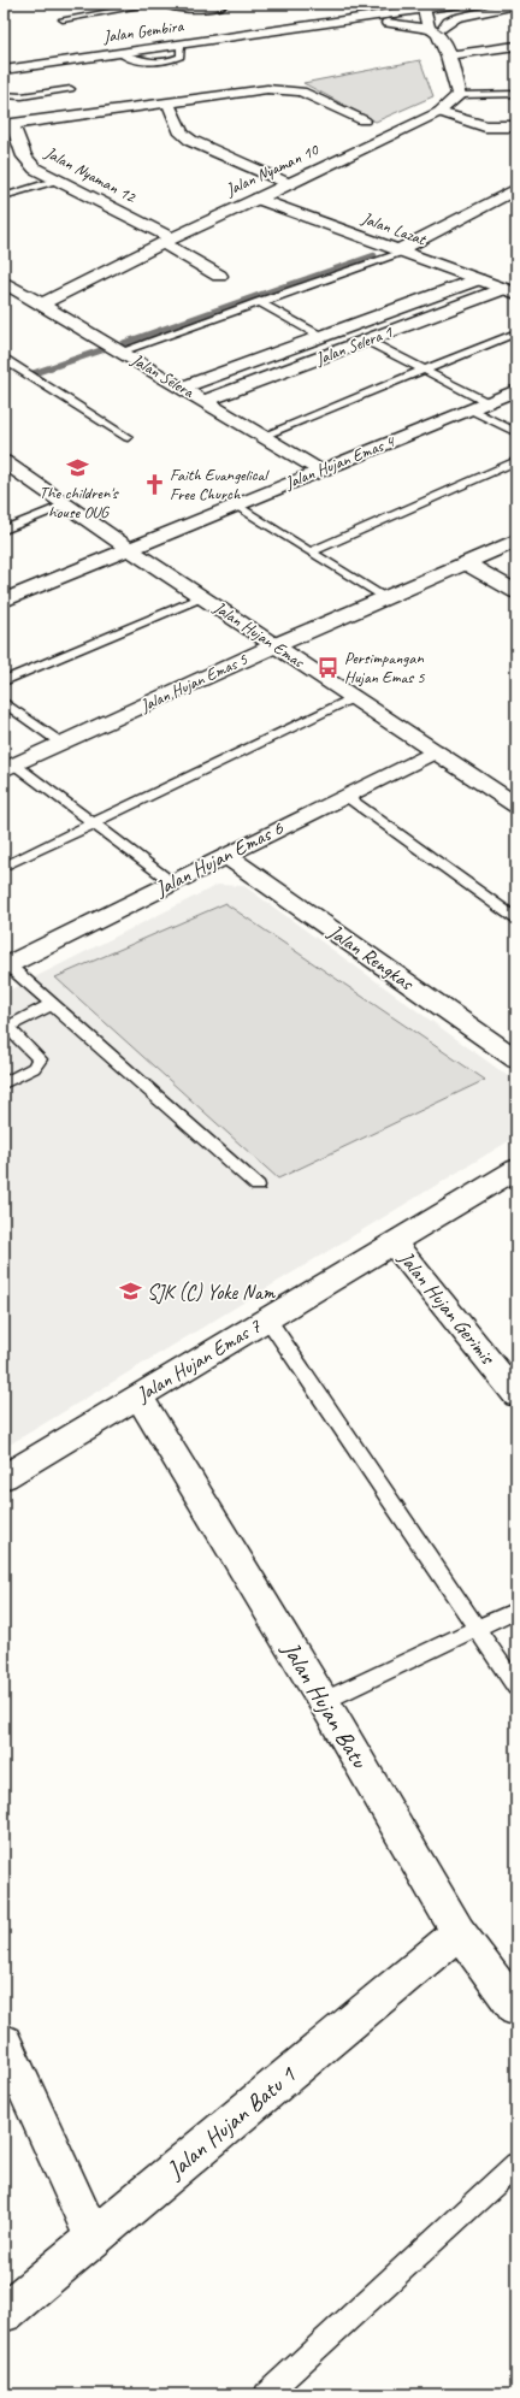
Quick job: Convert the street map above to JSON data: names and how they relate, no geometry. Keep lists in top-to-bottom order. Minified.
{"streets":{"street":["Jalan Gembira","Jalan Nyaman 10","Jalan Nyaman 12","Jalan Lazat","Jalan Selera 1","Jalan Selera","Jalan Hujan Emas 4","Jalan Hujan Emas","Jalan Hujan Emas 5","Jalan Hujan Emas 6","Jalan Rengkas","Jalan Hujan Gerimis","Jalan Hujan Emas 7","Jalan Hujan Batu","Jalan Hujan Batu 1"]},"crossings":[["Jalan Nyaman 10","Jalan Nyaman 12"],["Jalan Nyaman 10","Jalan Lazat"],["Jalan Nyaman 10","Jalan Selera"],["Jalan Lazat","Jalan Selera 1"],["Jalan Selera 1","Jalan Selera"],["Jalan Selera","Jalan Hujan Emas 4"],["Jalan Hujan Emas 4","Jalan Hujan Emas"],["Jalan Hujan Emas","Jalan Hujan Emas 5"],["Jalan Hujan Emas","Jalan Hujan Emas 6"],["Jalan Hujan Emas 6","Jalan Rengkas"],["Jalan Hujan Gerimis","Jalan Hujan Emas 7"],["Jalan Hujan Emas 7","Jalan Hujan Batu"],["Jalan Hujan Batu","Jalan Hujan Batu 1"]],"places":{"school or university":["The children's house OUG","SJK (C) Yoke Nam"],"church":["Faith Evangelical Free Church"],"bus stop":["Persimpangan Hujan Emas 5"]}}
